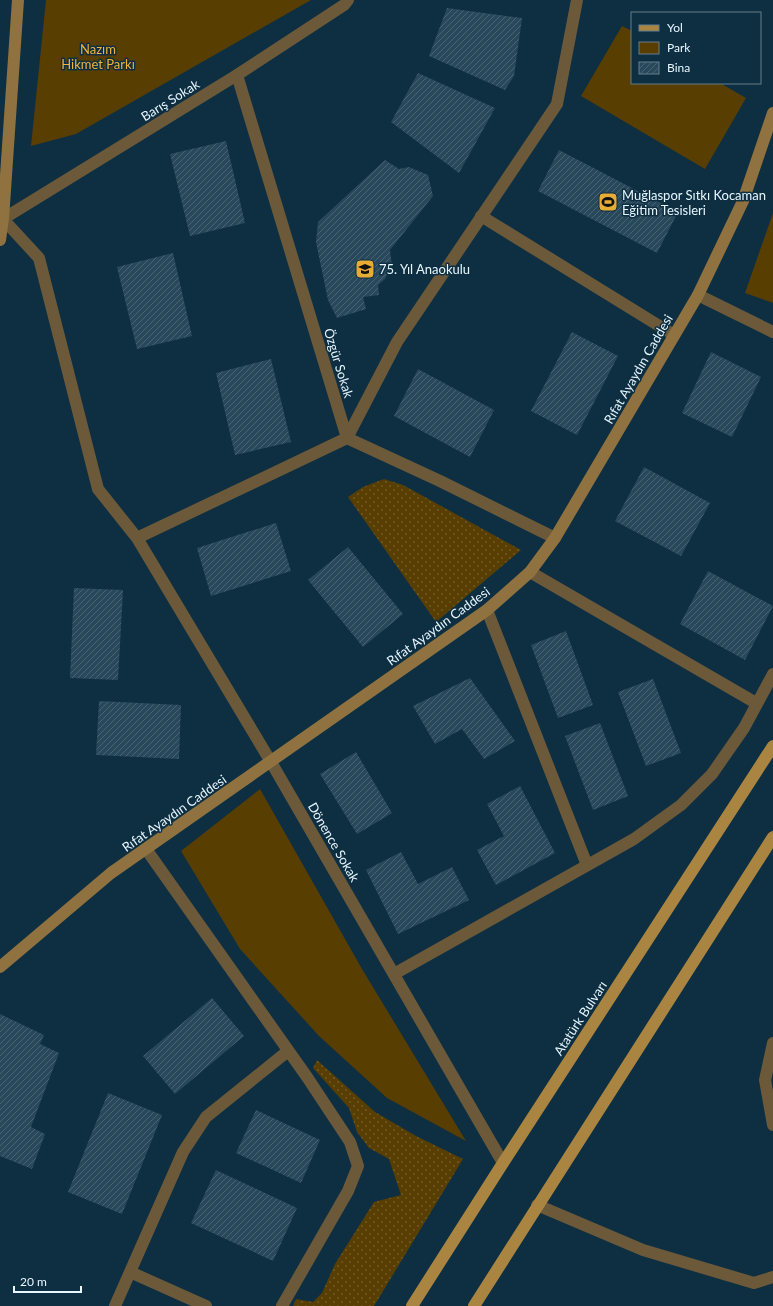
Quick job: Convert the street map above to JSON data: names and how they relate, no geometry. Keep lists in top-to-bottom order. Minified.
{"streets":{"main road":["Atatürk Bulvarı"],"street":["Barış Sokak","Özgür Sokak","Rıfat Ayaydın Caddesi","Dönence Sokak"]},"crossings":[["Barış Sokak","Özgür Sokak"],["Barış Sokak","Dönence Sokak"],["Rıfat Ayaydın Caddesi","Dönence Sokak"],["Dönence Sokak","Atatürk Bulvarı"]],"parks":["Nazım Hikmet Parkı"],"places":{"sports":["Muğlaspor Sıtkı Kocaman Eğitim Tesisleri"],"school or university":["75. Yıl Anaokulu"]},"legend":["Yol","Park","Bina"],"scale_bar":"20 m"}
